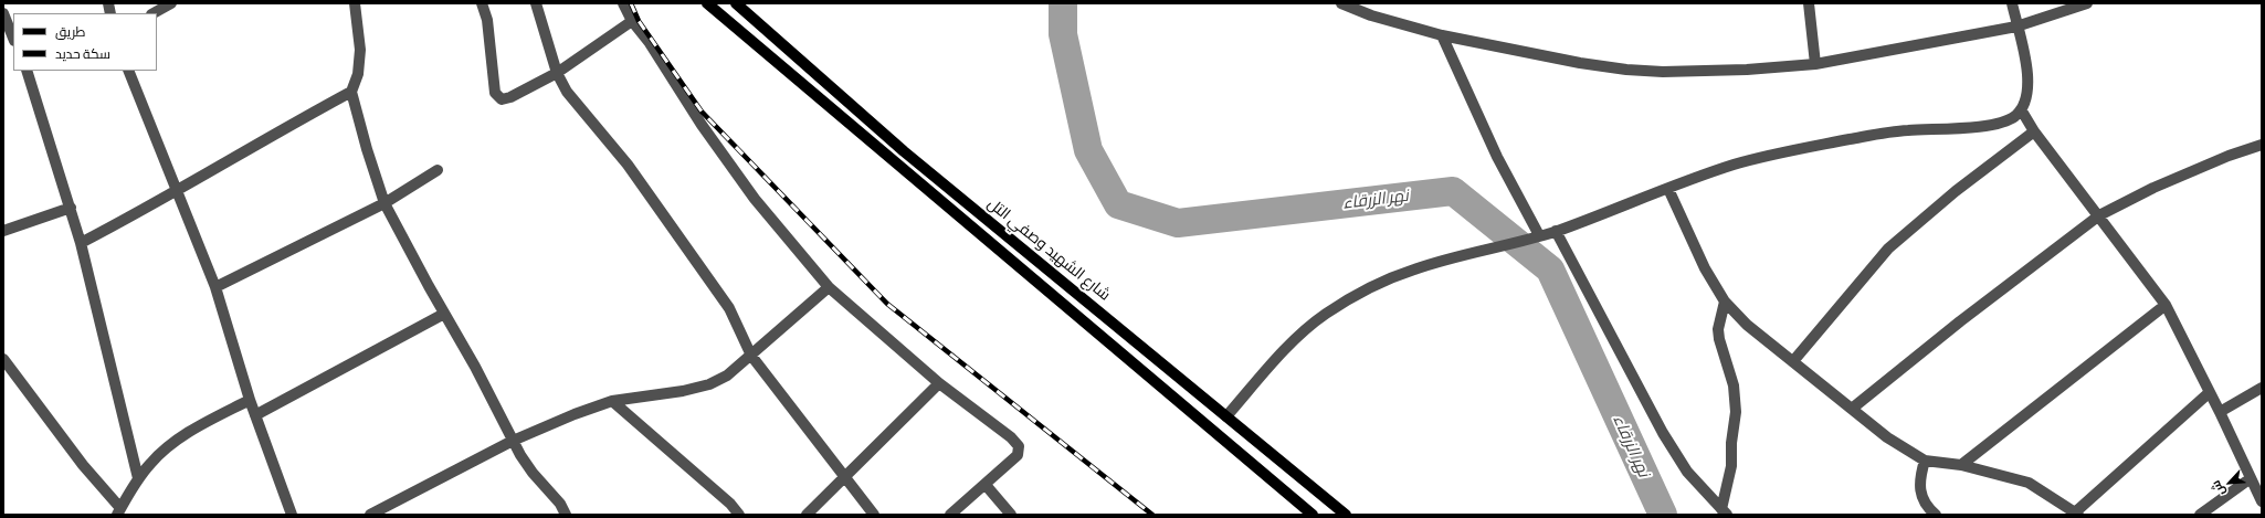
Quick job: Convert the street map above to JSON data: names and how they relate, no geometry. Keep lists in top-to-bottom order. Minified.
{"streets":{"main road":["شارع الشهيد وصفي التل"]},"water":["نهر الزرقاء"],"legend":["طريق","سكة حديد"],"north":"bottom left"}
